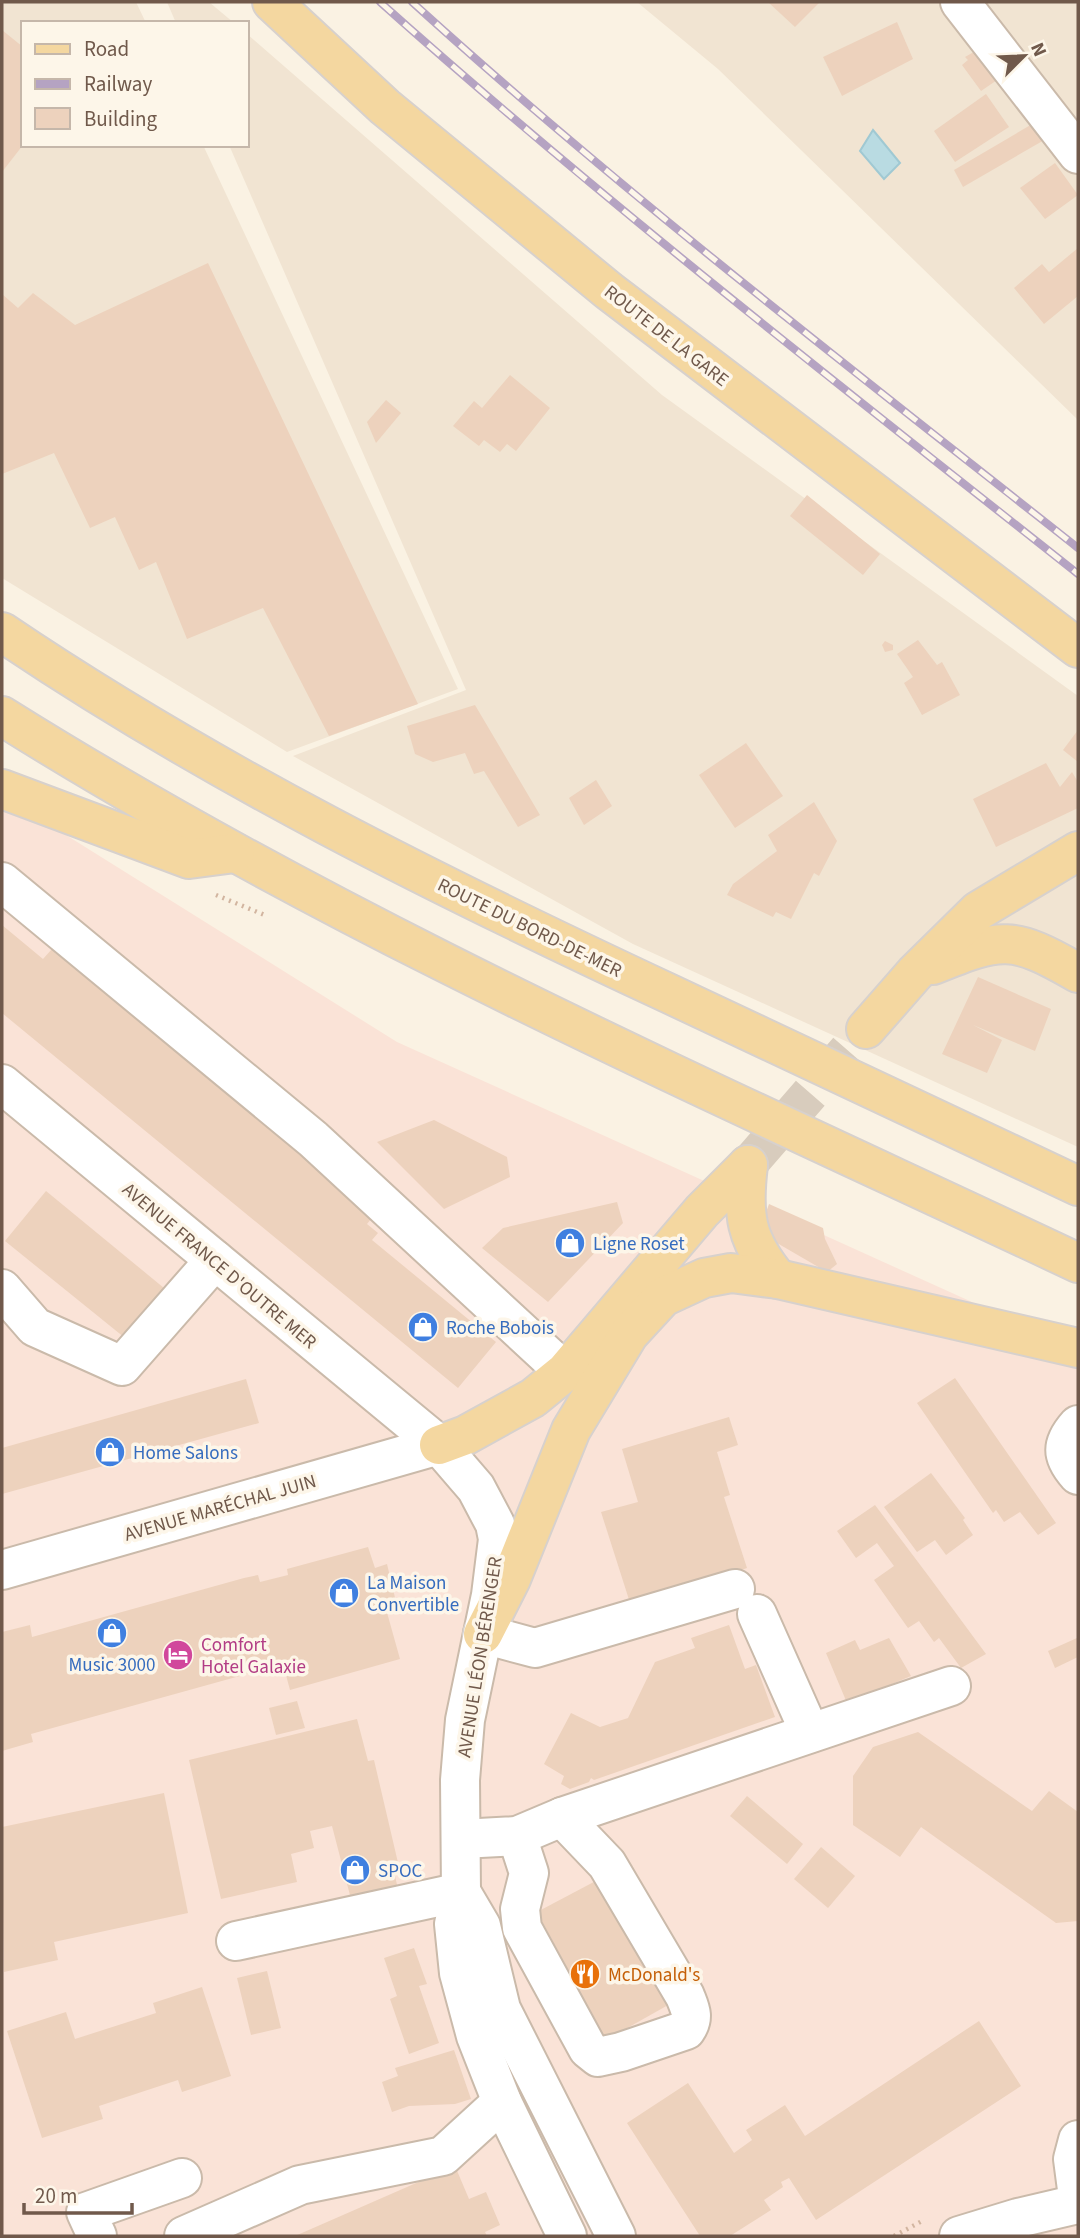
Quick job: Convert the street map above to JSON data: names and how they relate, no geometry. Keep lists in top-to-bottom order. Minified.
{"streets":{"main road":["ROUTE DE LA GARE","ROUTE DU BORD-DE-MER"],"street":["AVENUE FRANCE D'OUTRE MER","AVENUE MARÉCHAL JUIN","AVENUE LÉON BÉRENGER"]},"crossings":[["AVENUE FRANCE D'OUTRE MER","AVENUE MARÉCHAL JUIN"],["AVENUE FRANCE D'OUTRE MER","AVENUE LÉON BÉRENGER"],["AVENUE MARÉCHAL JUIN","AVENUE LÉON BÉRENGER"]],"places":{"shop":["Ligne Roset","Roche Bobois","Home Salons","La Maison Convertible","Music 3000","SPOC"],"hotel":["Comfort Hotel Galaxie"],"restaurant":["McDonald's"]},"legend":["Road","Railway","Building"],"scale_bar":"20 m","north":"top right"}
